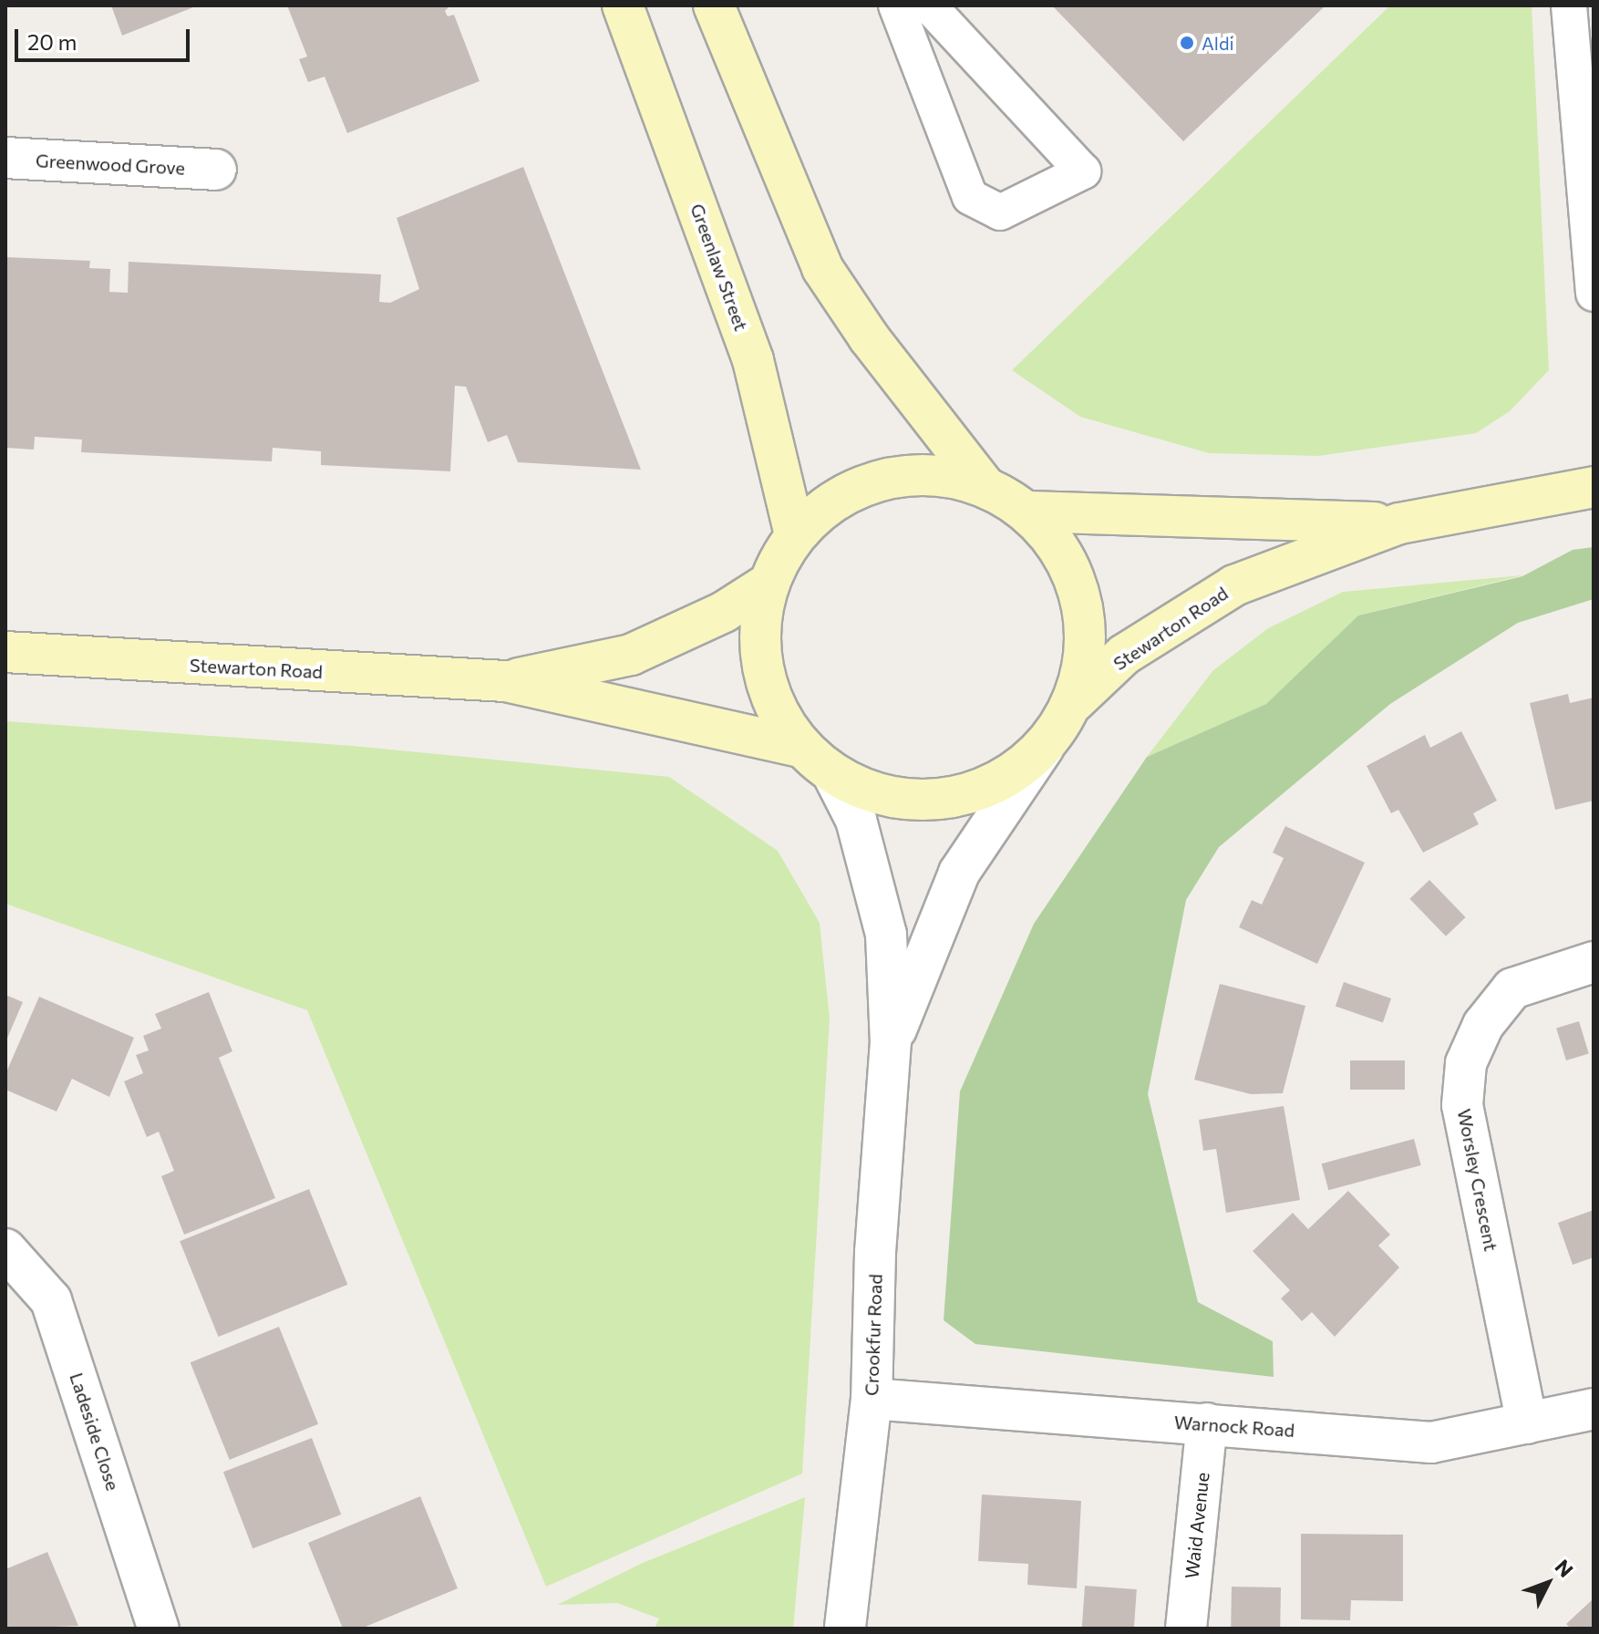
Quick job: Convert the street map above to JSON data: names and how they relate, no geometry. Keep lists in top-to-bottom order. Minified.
{"streets":{"main road":["Greenlaw Street","Stewarton Road"],"street":["Greenwood Grove","Worsley Crescent","Crookfur Road","Warnock Road","Ladeside Close","Waid Avenue"]},"crossings":[["Stewarton Road","Crookfur Road"],["Worsley Crescent","Warnock Road"],["Crookfur Road","Warnock Road"],["Warnock Road","Waid Avenue"]],"places":["Aldi"],"scale_bar":"20 m","north":"top right"}
